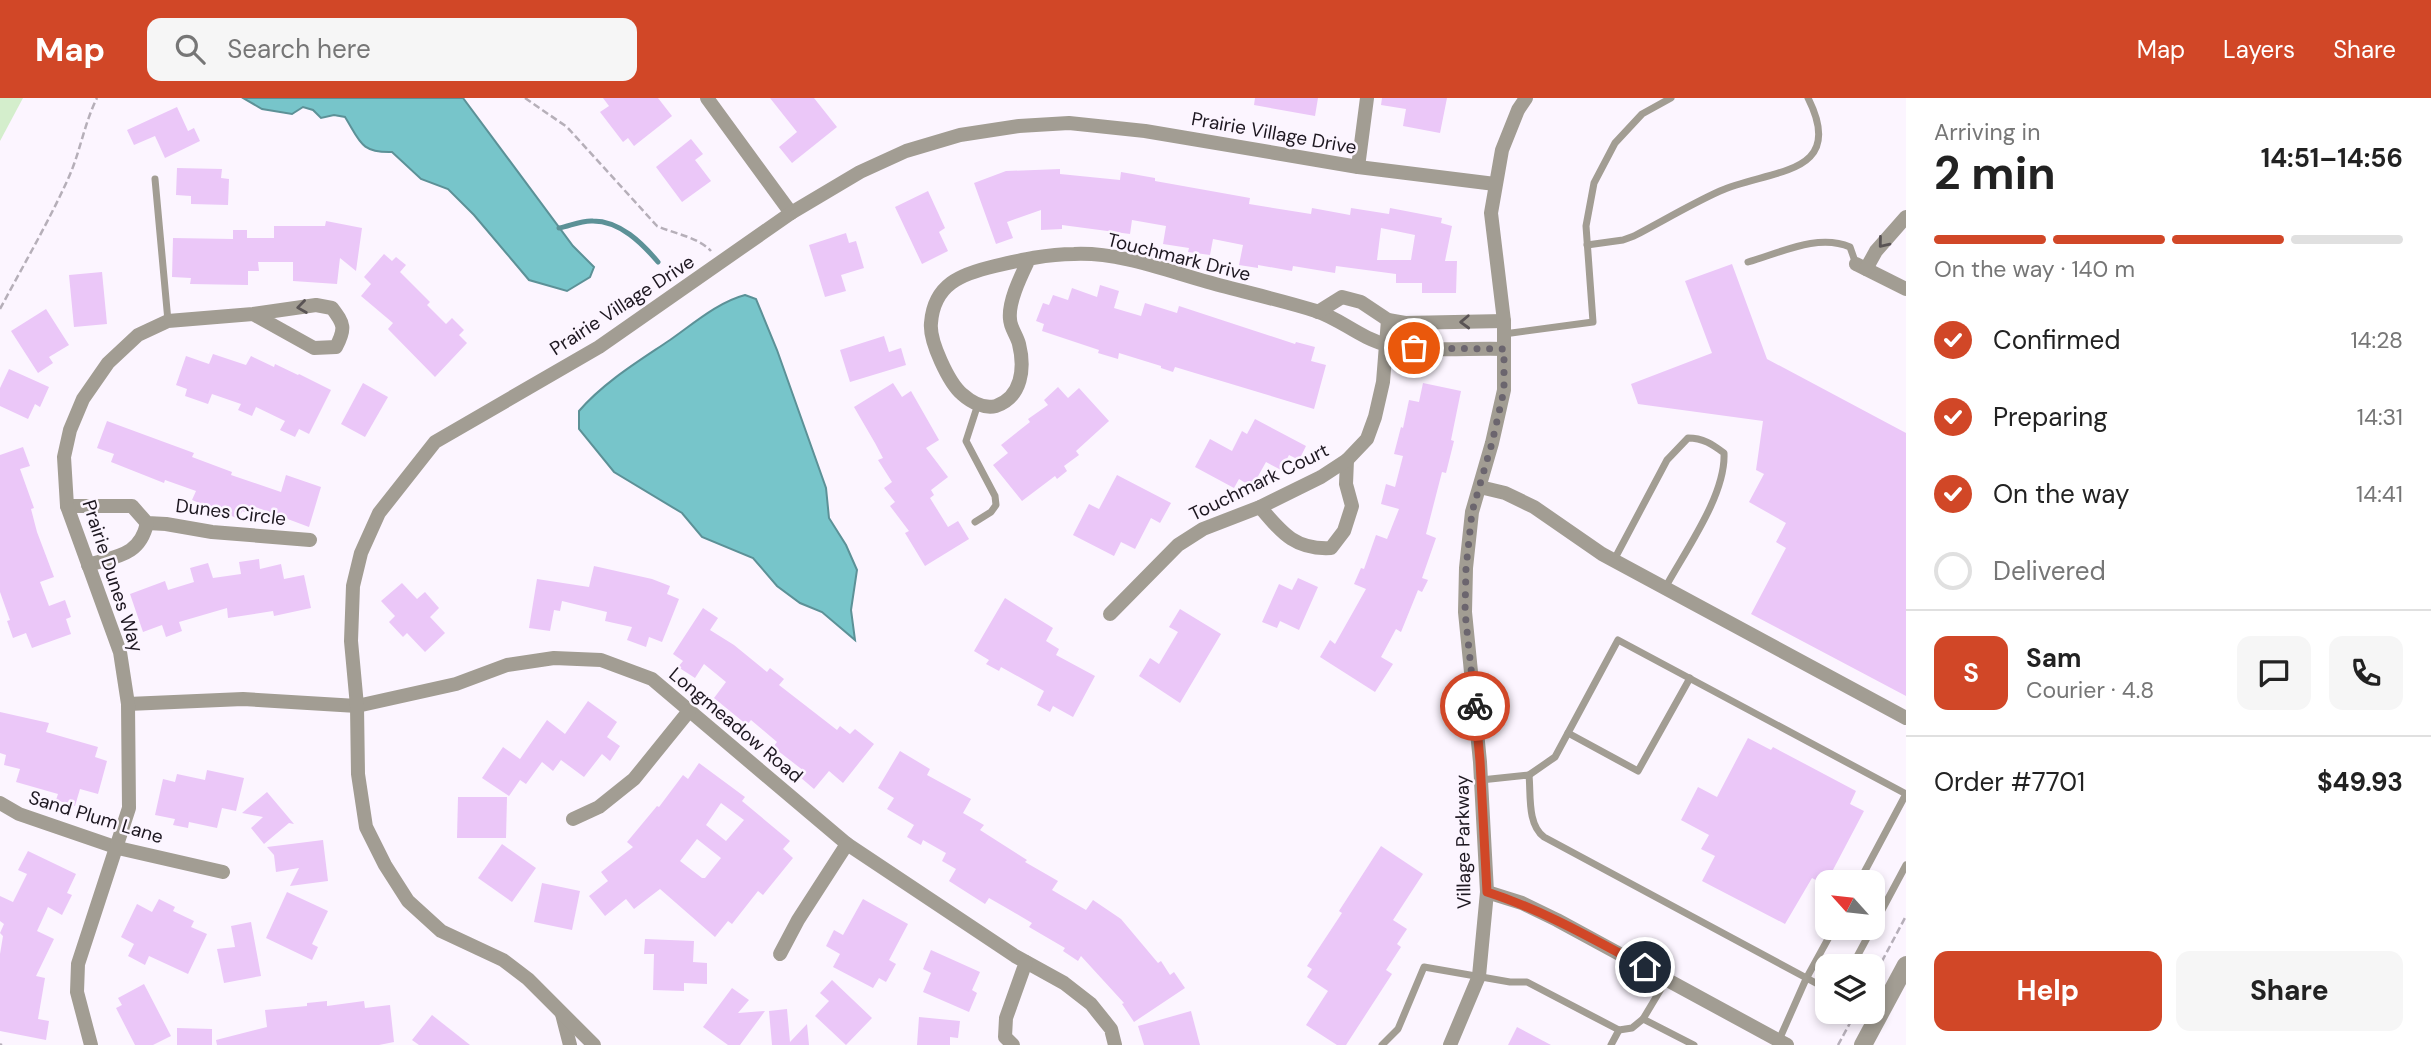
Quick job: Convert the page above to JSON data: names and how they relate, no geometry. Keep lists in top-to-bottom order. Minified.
{"streets":{"street":["Prairie Village Drive","Touchmark Drive","Touchmark Court","Dunes Circle","Prairie Dunes Way","Longmeadow Road","Sand Plum Lane","Village Parkway"]},"crossings":[["Prairie Village Drive","Longmeadow Road"],["Prairie Village Drive","Village Parkway"],["Touchmark Drive","Touchmark Court"],["Touchmark Drive","Village Parkway"],["Dunes Circle","Prairie Dunes Way"],["Prairie Dunes Way","Longmeadow Road"],["Prairie Dunes Way","Sand Plum Lane"]],"north":"top left","page":{"header":"Map","search":"Search here","nav":["Map","Layers","Share"],"heading":["2 min","Arriving in","14:51–14:56"],"panel":["Sam","Courier · 4.8","Order #7701","$49.93"],"bar":"On the way · 140 m","list":[["Confirmed","14:28"],["Preparing","14:31"],["On the way","14:41"],"Delivered"],"round":"S","buttons":["Help","Share"]}}
